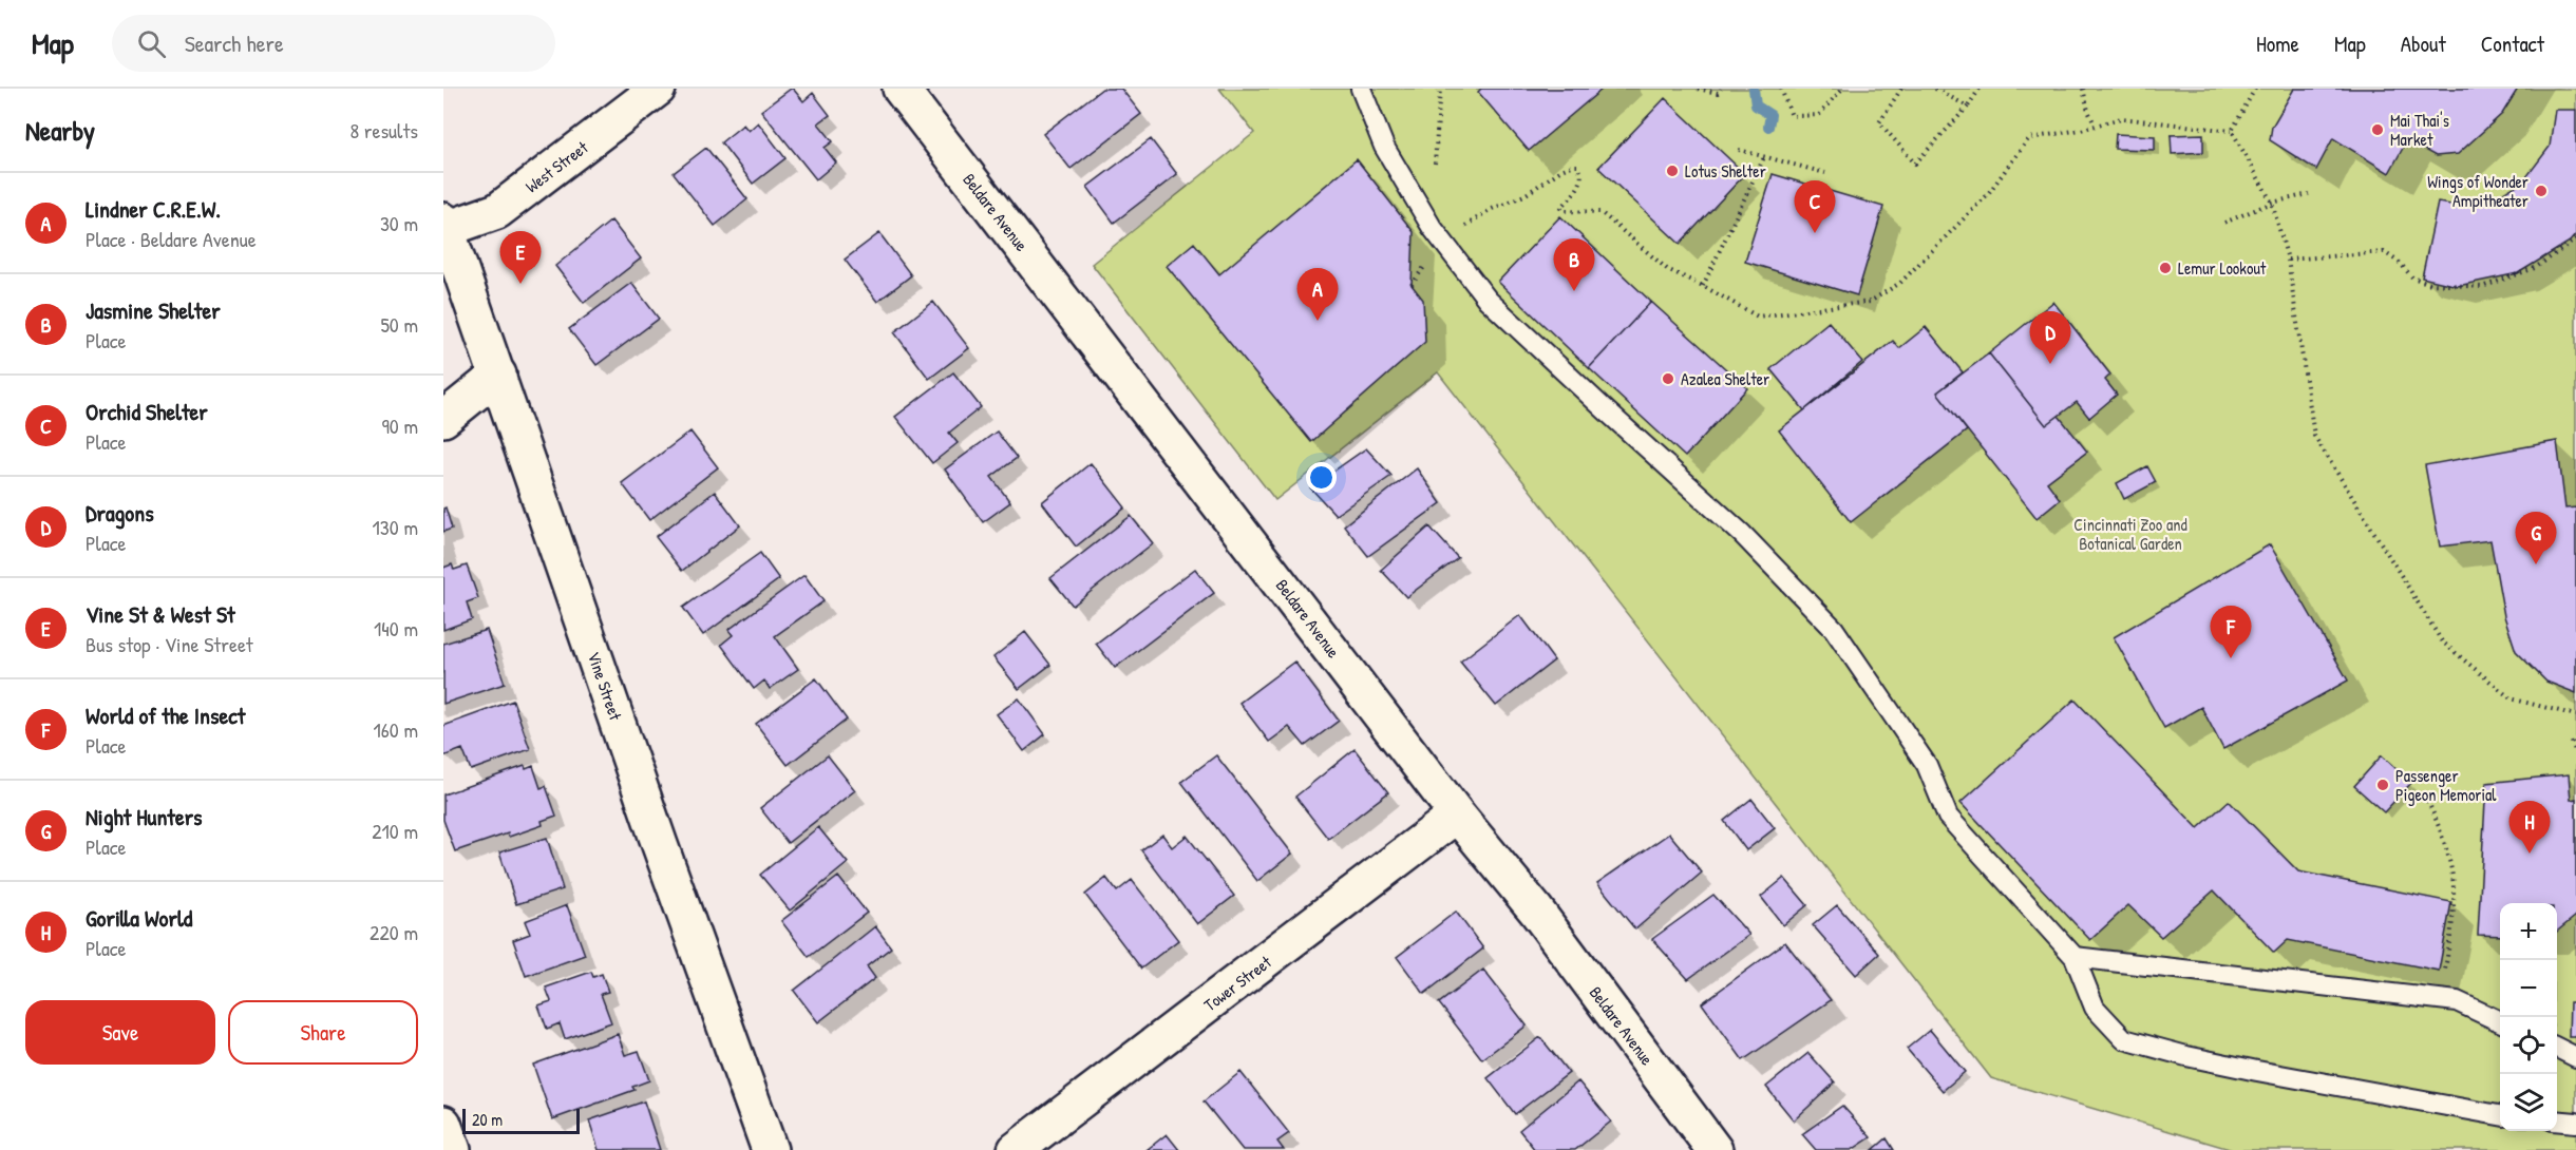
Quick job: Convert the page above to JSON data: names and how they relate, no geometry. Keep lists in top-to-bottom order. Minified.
{"streets":{"street":["West Street","Beldare Avenue","Vine Street","Tower Street"]},"crossings":[["West Street","Vine Street"],["Beldare Avenue","Tower Street"]],"parks":["Cincinnati Zoo and Botanical Garden"],"places":["Mai Thai's Market","Lotus Shelter","Wings of Wonder Ampitheater","Lemur Lookout","Azalea Shelter","Passenger Pigeon Memorial"],"scale_bar":"20 m","page":{"header":"Map","search":"Search here","nav":["Home","Map","About","Contact"],"heading":["Nearby","8 results"],"list":[{"mark":"A","name":"Lindner C.R.E.W.","note":"Place · Beldare Avenue","value":"30 m"},{"mark":"B","name":"Jasmine Shelter","note":"Place","value":"50 m"},{"mark":"C","name":"Orchid Shelter","note":"Place","value":"90 m"},{"mark":"D","name":"Dragons","note":"Place","value":"130 m"},{"mark":"E","name":"Vine St & West St","note":"Bus stop · Vine Street","value":"140 m"},{"mark":"F","name":"World of the Insect","note":"Place","value":"160 m"},{"mark":"G","name":"Night Hunters","note":"Place","value":"210 m"},{"mark":"H","name":"Gorilla World","note":"Place","value":"220 m"}],"pins":["C","E","B","A","D","G","F","H"],"map_buttons":["+","−"],"buttons":["Save","Share"],"scale":"20 m"}}
